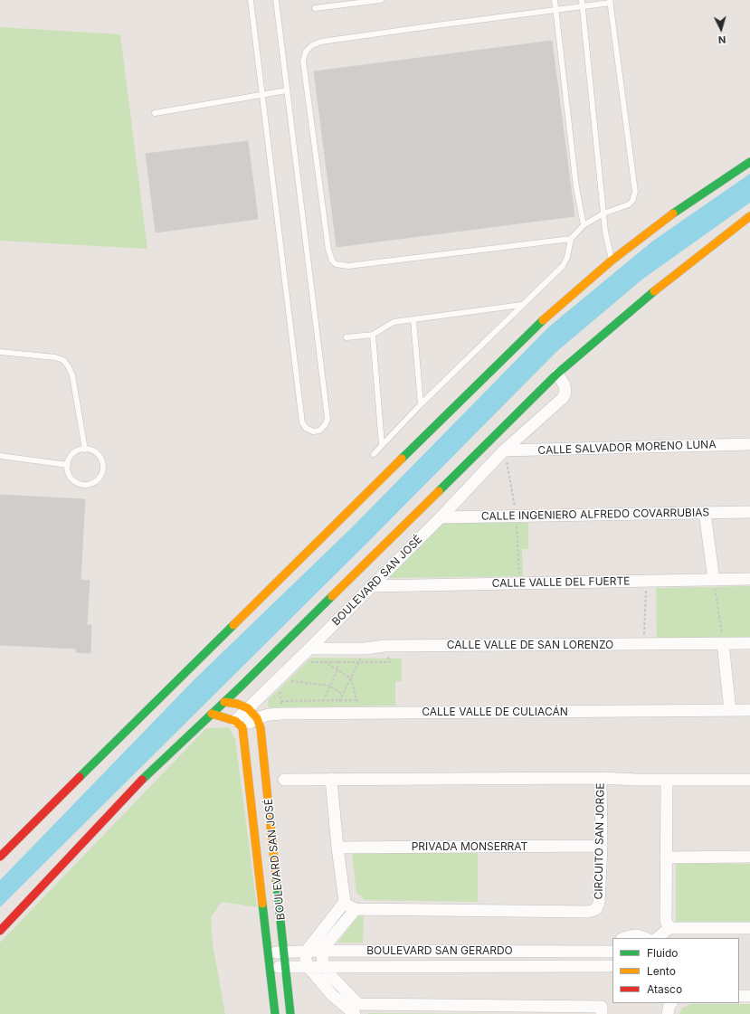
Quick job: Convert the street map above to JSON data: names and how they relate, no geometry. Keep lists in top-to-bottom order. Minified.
{"streets":{"street":["CALLE SALVADOR MORENO LUNA","CALLE INGENIERO ALFREDO COVARRUBIAS","BOULEVARD SAN JOSÉ","CALLE VALLE DEL FUERTE","CALLE VALLE DE SAN LORENZO","CALLE VALLE DE CULIACÁN","CIRCUITO SAN JORGE","PRIVADA MONSERRAT","BOULEVARD SAN GERARDO"]},"crossings":[["CALLE SALVADOR MORENO LUNA","BOULEVARD SAN JOSÉ"],["CALLE INGENIERO ALFREDO COVARRUBIAS","BOULEVARD SAN JOSÉ"],["BOULEVARD SAN JOSÉ","CALLE VALLE DEL FUERTE"],["BOULEVARD SAN JOSÉ","CALLE VALLE DE SAN LORENZO"],["BOULEVARD SAN JOSÉ","CALLE VALLE DE CULIACÁN"],["BOULEVARD SAN JOSÉ","BOULEVARD SAN GERARDO"],["CIRCUITO SAN JORGE","PRIVADA MONSERRAT"]],"legend":["Fluido","Lento","Atasco"],"north":"bottom"}
